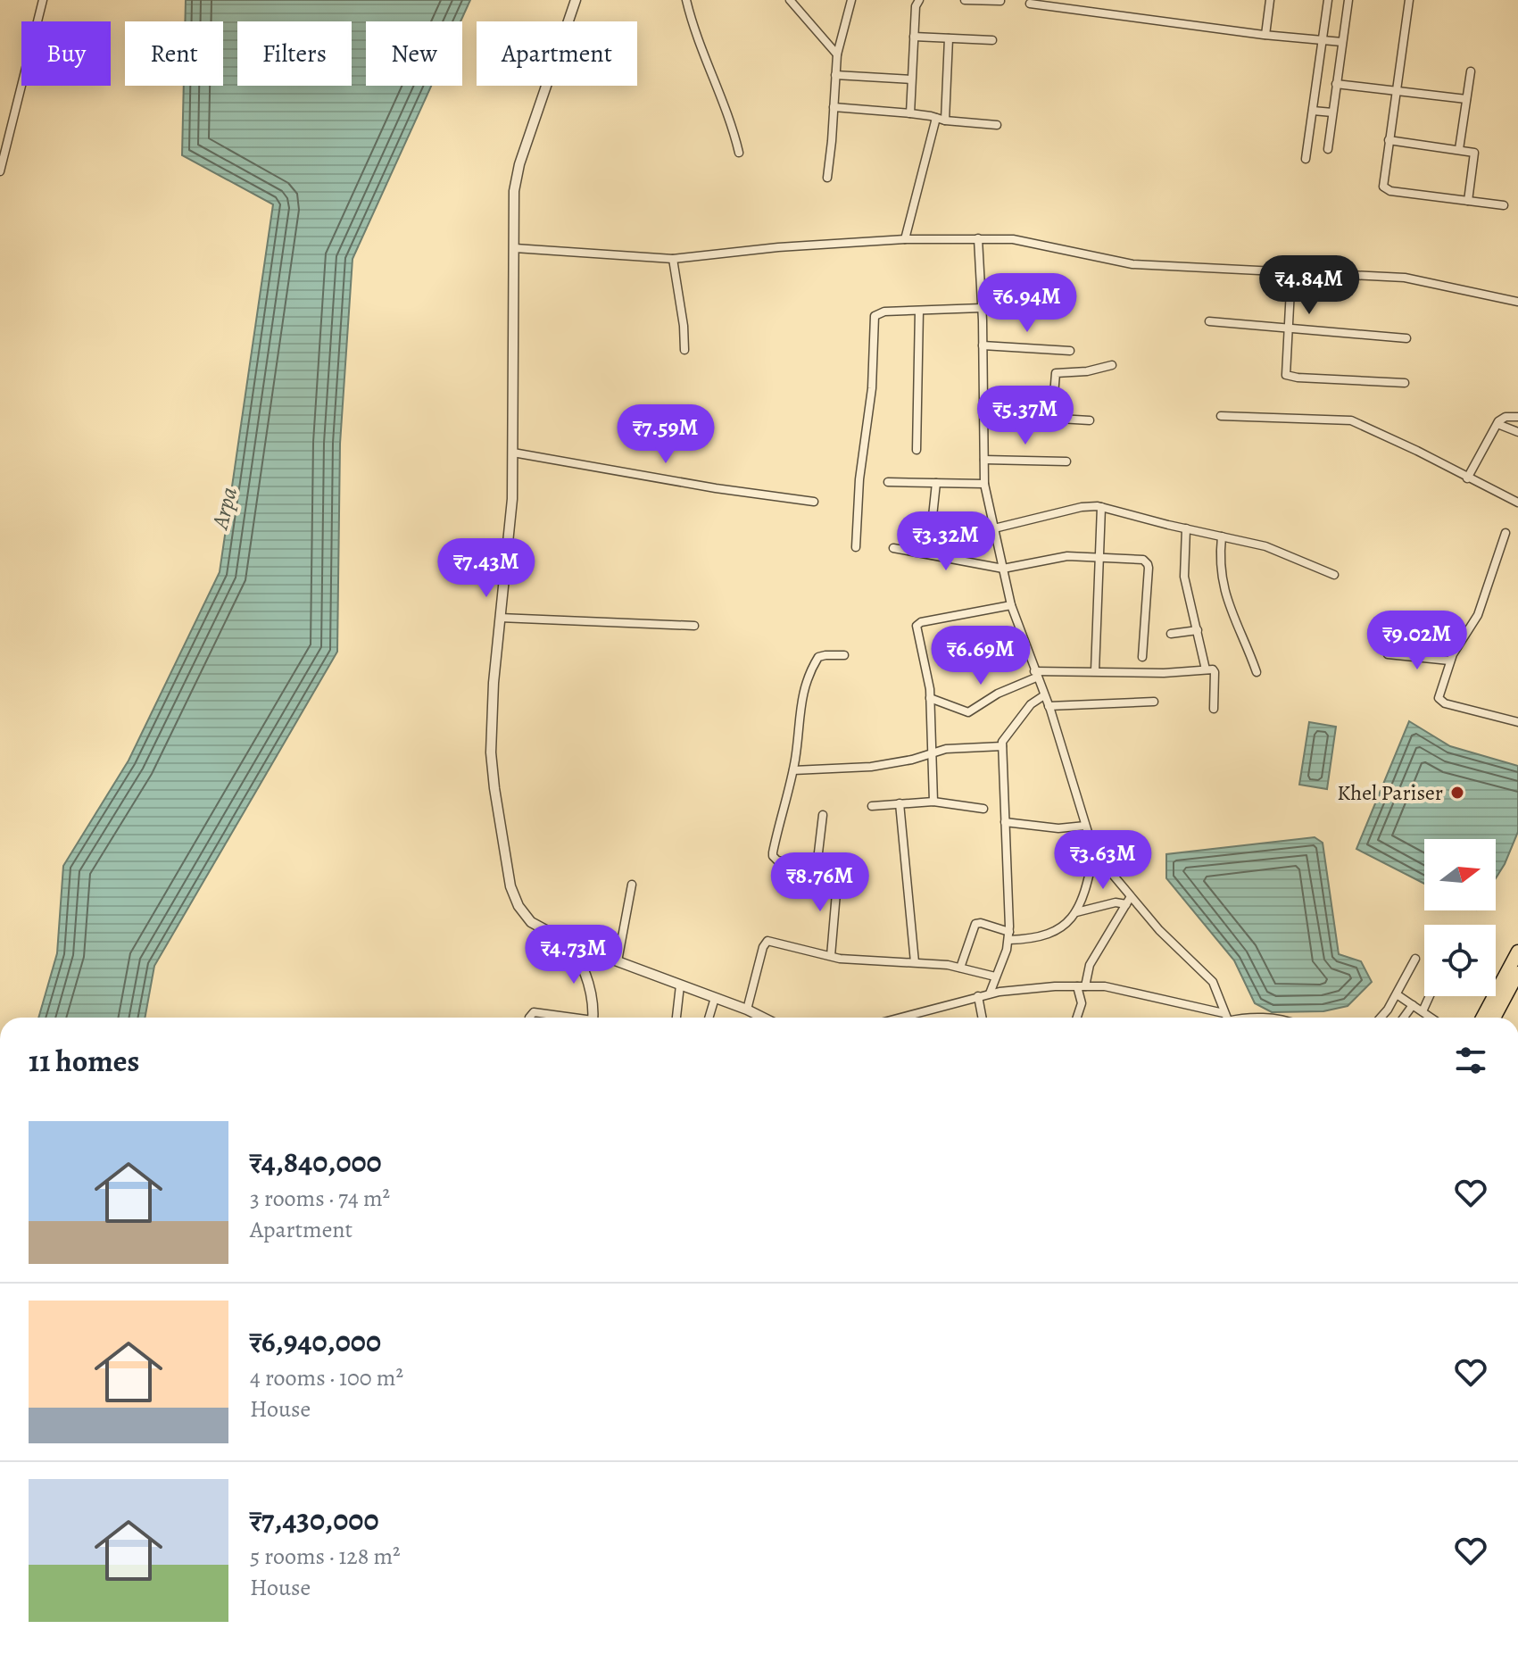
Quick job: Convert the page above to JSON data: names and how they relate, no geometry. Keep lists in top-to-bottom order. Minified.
{"water":["Arpa"],"places":["Khel Pariser"],"north":"right","page":{"chip":["Buy","Rent","Filters","New","Apartment"],"price":["₹4.84M","₹6.94M","₹5.37M","₹7.59M","₹3.32M","₹7.43M","₹9.02M","₹6.69M","₹3.63M","₹8.76M","₹4.73M"],"heading":"11 homes","list":[{"name":"₹4,840,000","note":"3 rooms · 74 m² · Apartment"},{"name":"₹6,940,000","note":"4 rooms · 100 m² · House"},{"name":"₹7,430,000","note":"5 rooms · 128 m² · House"}]}}
